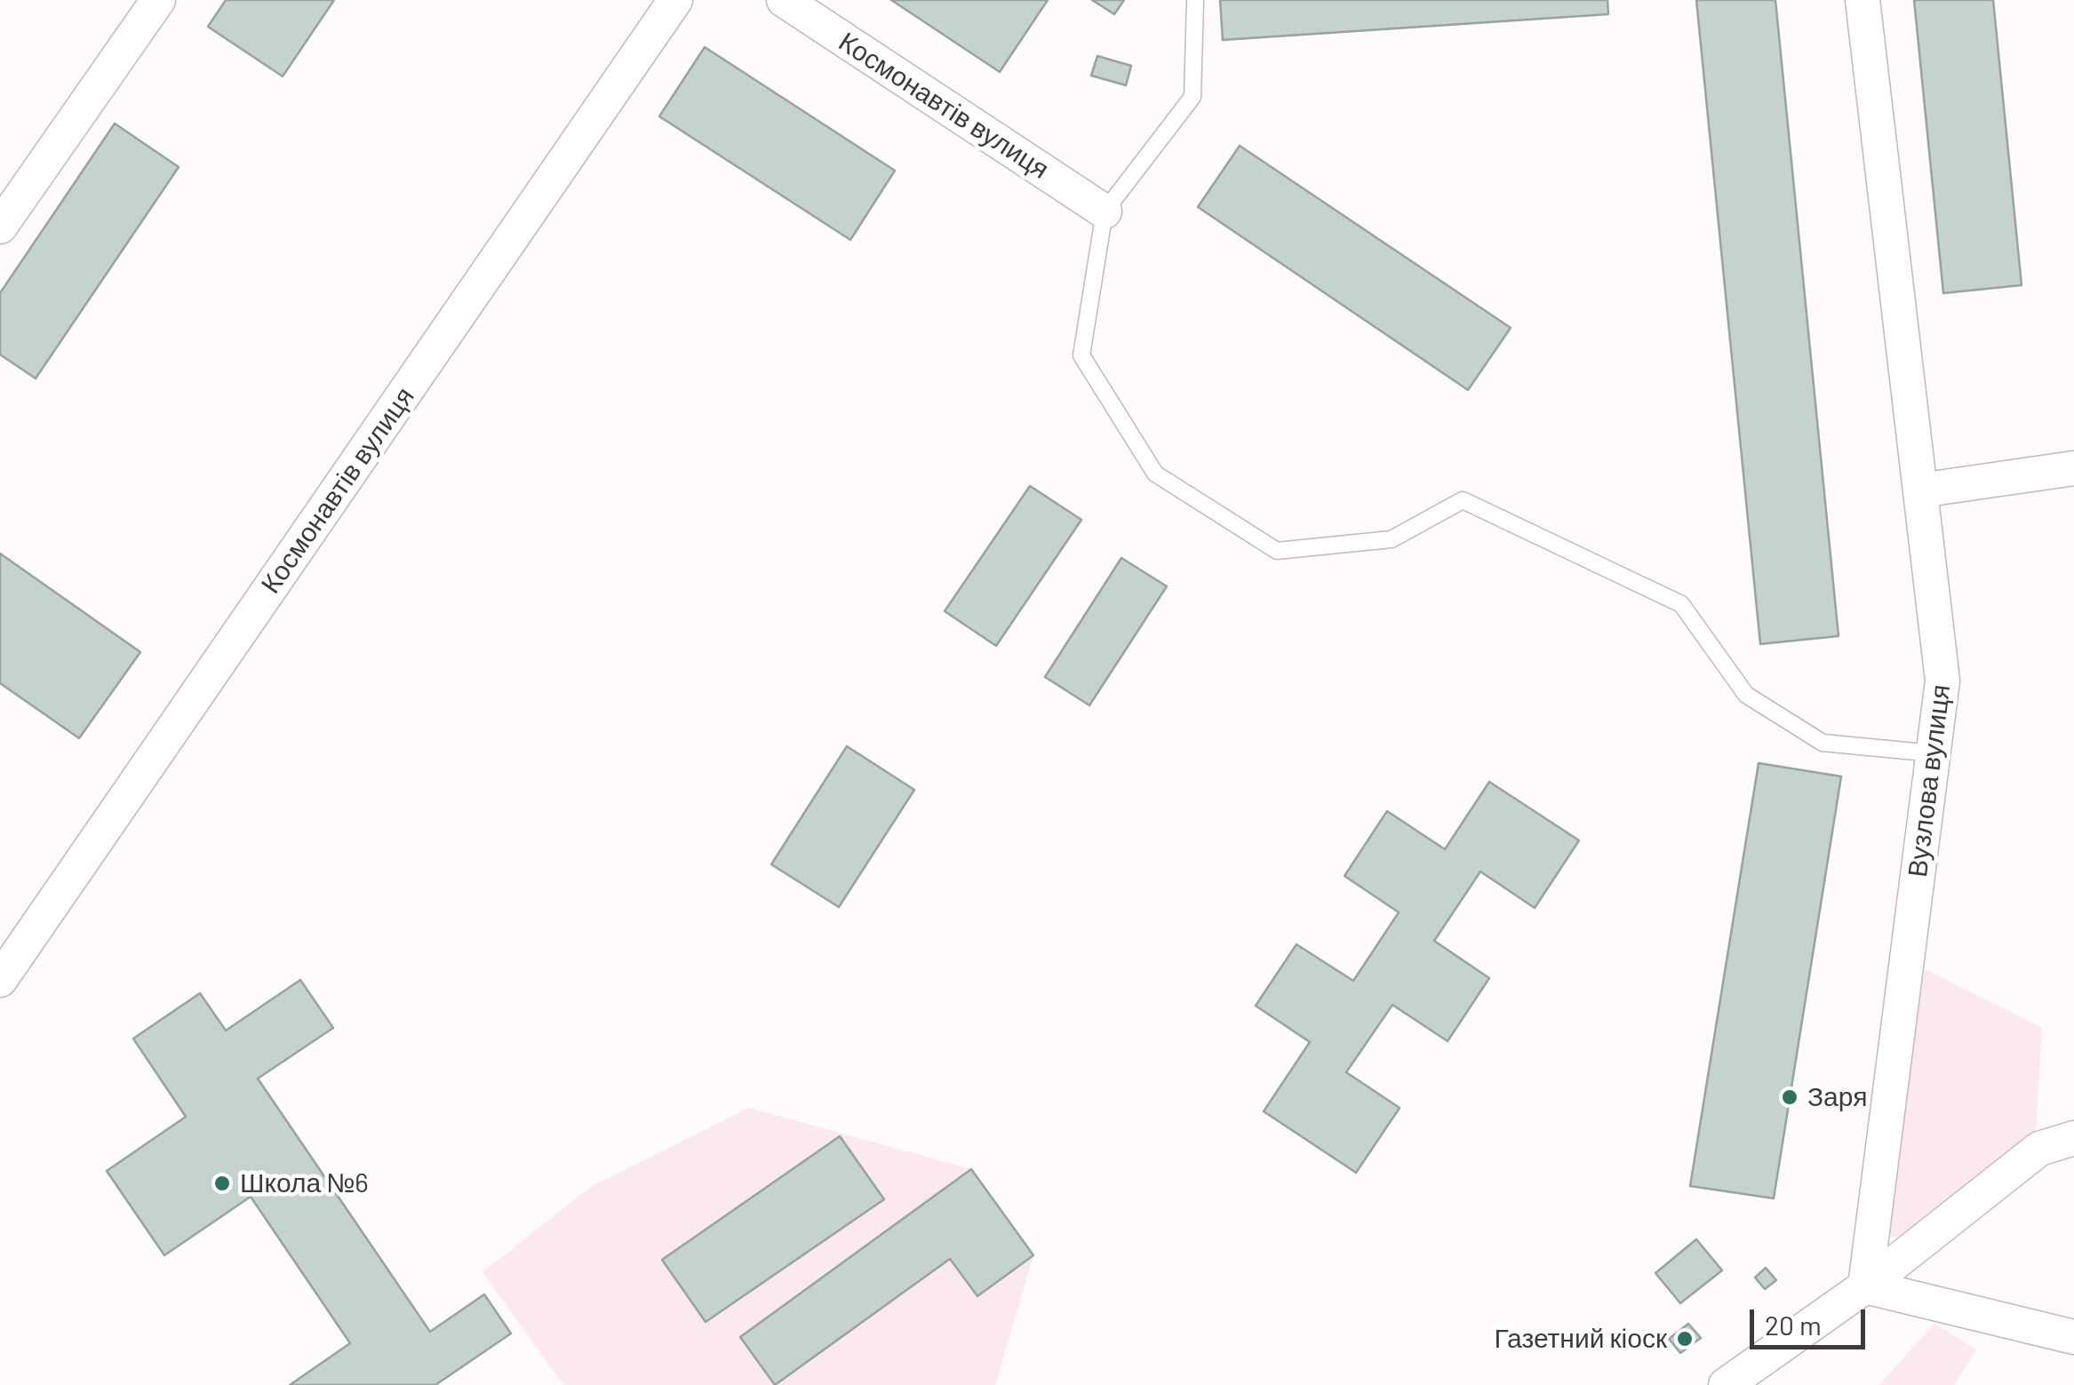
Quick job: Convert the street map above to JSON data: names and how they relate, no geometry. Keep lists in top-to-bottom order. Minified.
{"streets":{"street":["Космонавтів вулиця","Вузлова вулиця"]},"places":["Заря","Школа №6","Газетний кіоск"],"scale_bar":"20 m"}
